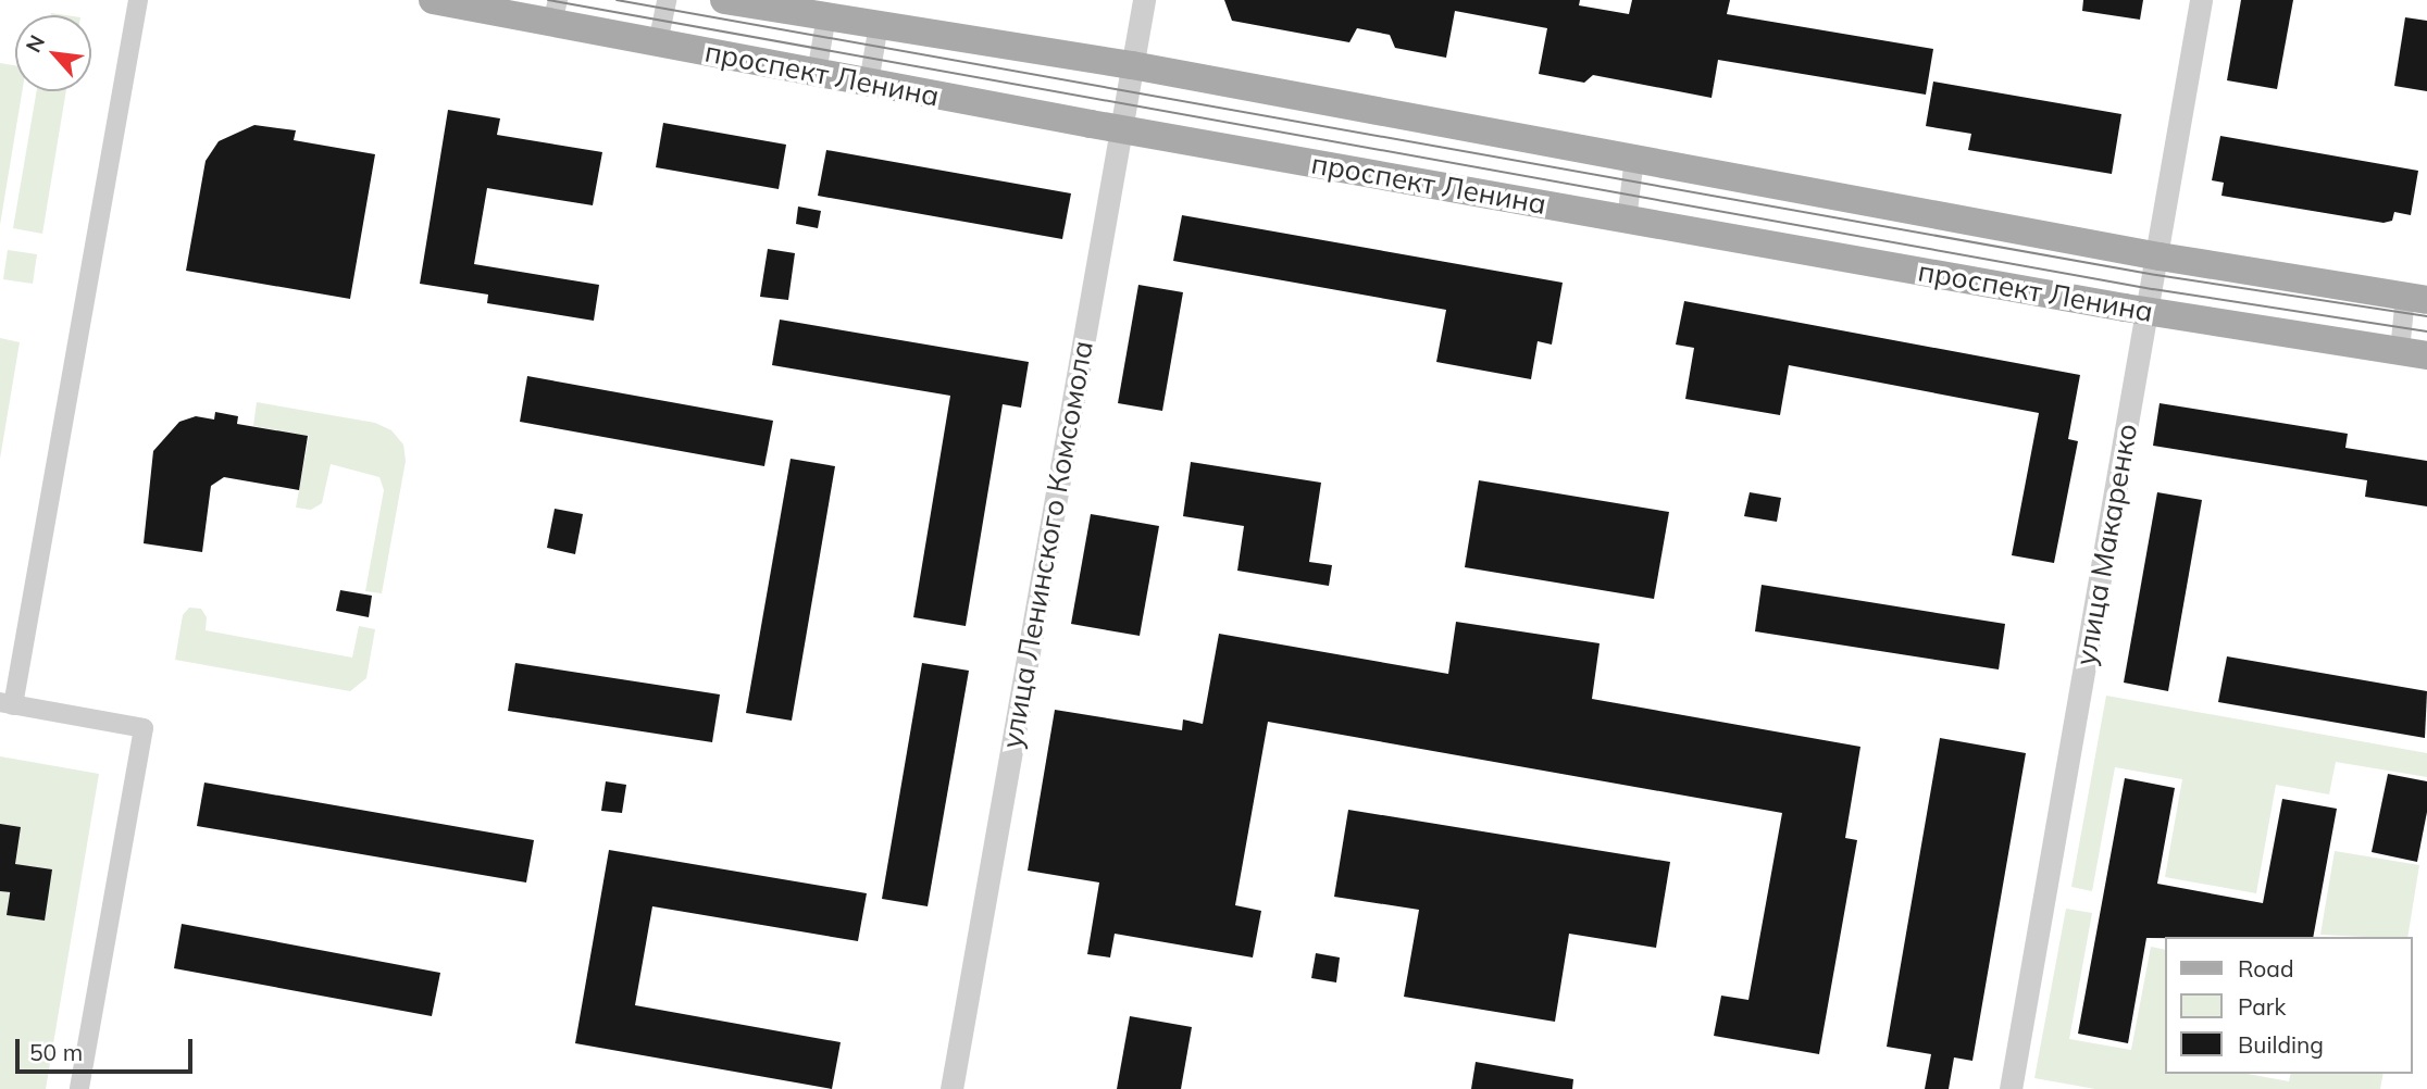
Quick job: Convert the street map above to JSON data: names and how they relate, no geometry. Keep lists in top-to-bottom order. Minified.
{"streets":{"main road":["проспект Ленина"],"street":["улица Ленинского Комсомола","улица Макаренко"]},"crossings":[["проспект Ленина","улица Ленинского Комсомола"],["проспект Ленина","улица Макаренко"]],"legend":["Road","Park","Building"],"scale_bar":"50 m","north":"top left"}
